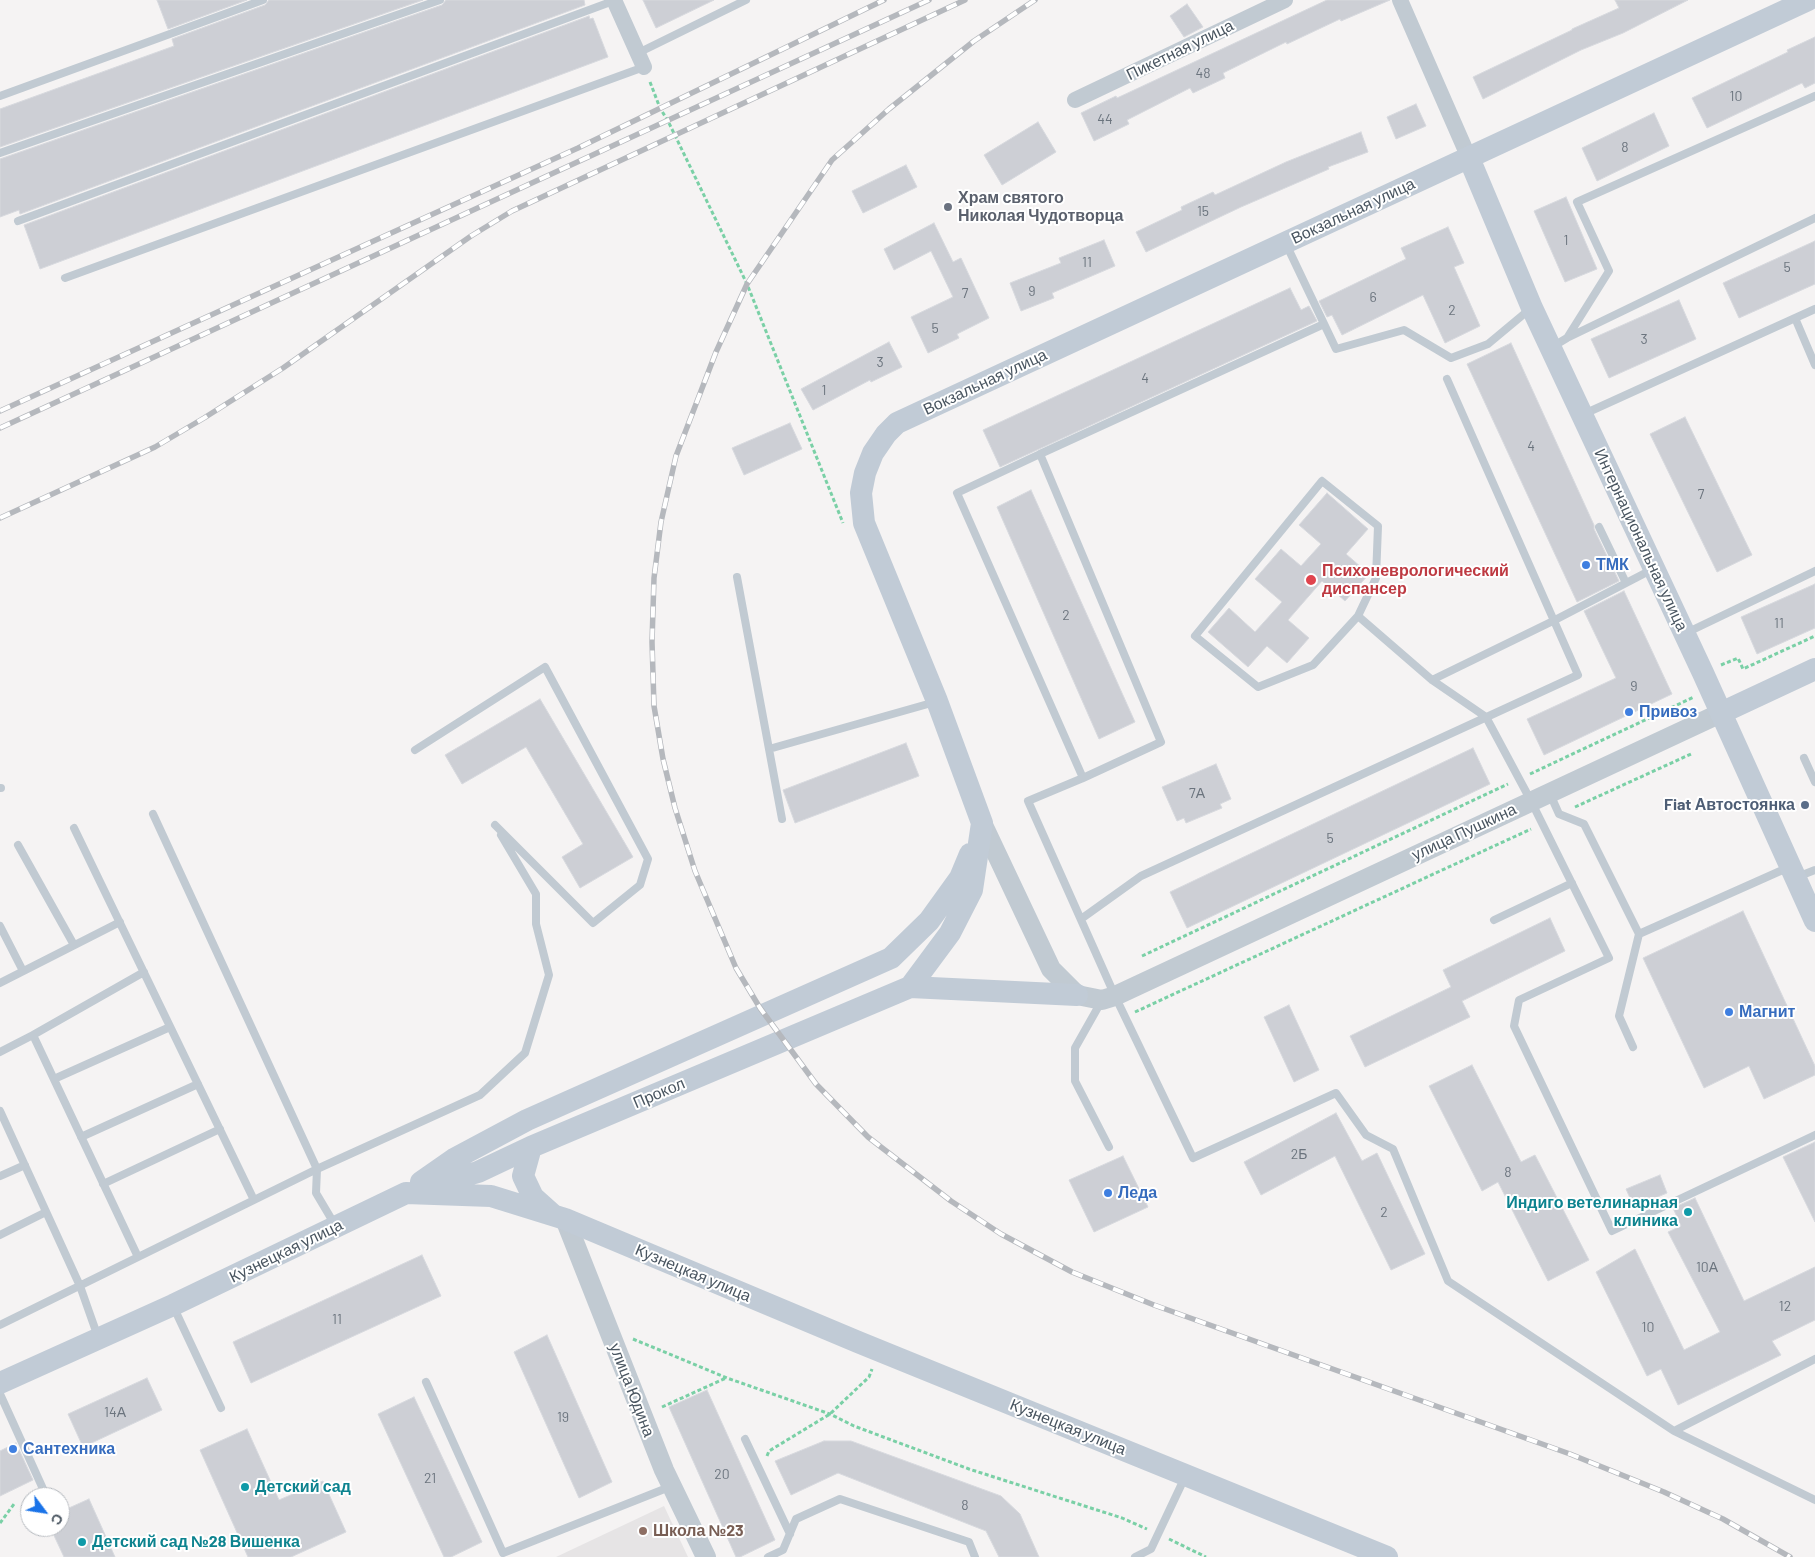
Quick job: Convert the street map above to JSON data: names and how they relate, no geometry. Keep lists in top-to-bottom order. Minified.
{"streets":{"main road":["Вокзальная улица","Интернациональная улица","улица Пушкина","Прокол","Кузнецкая улица"],"street":["Пикетная улица","улица Юдина"]},"crossings":[["Вокзальная улица","Интернациональная улица"],["Интернациональная улица","улица Пушкина"],["Прокол","Кузнецкая улица"],["Кузнецкая улица","улица Юдина"]],"places":["Храм святого Николая Чудотворца","ТМК","Психоневрологический диспансер","Привоз","Fiat Автостоянка","Магнит","Леда","Индиго ветелинарная клиника","Сантехника","Детский сад","Школа №23","Детский сад №28 Вишенка"],"house_numbers":["48","10","44","8","15","1","11","5","9","7","6","2","5","3","3","4","1","4","7","2","11","9","7А","5","2Б","8","2","10А","12","11","10","14А","19","20","21","8"],"north":"bottom right"}
